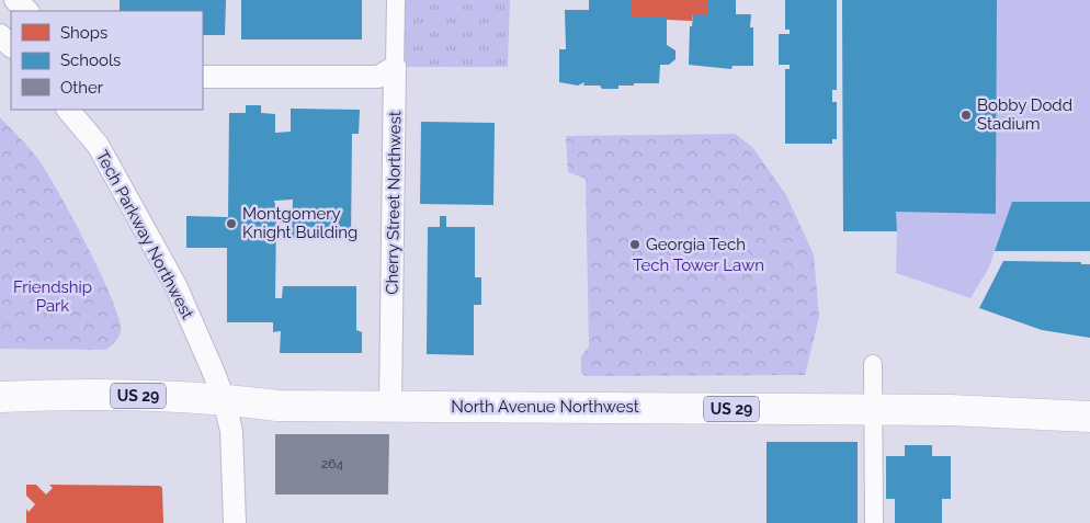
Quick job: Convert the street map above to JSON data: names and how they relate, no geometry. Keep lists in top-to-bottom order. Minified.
{"streets":{"highway":["US 29","North Avenue Northwest"],"street":["Cherry Street Northwest","Tech Parkway Northwest"]},"crossings":[["Cherry Street Northwest","North Avenue Northwest"],["Tech Parkway Northwest","North Avenue Northwest"]],"parks":["Tech Tower Lawn","Friendship Park"],"places":["Bobby Dodd Stadium","Montgomery Knight Building","Georgia Tech"],"house_numbers":["264"],"legend":["Shops","Schools","Other"]}
